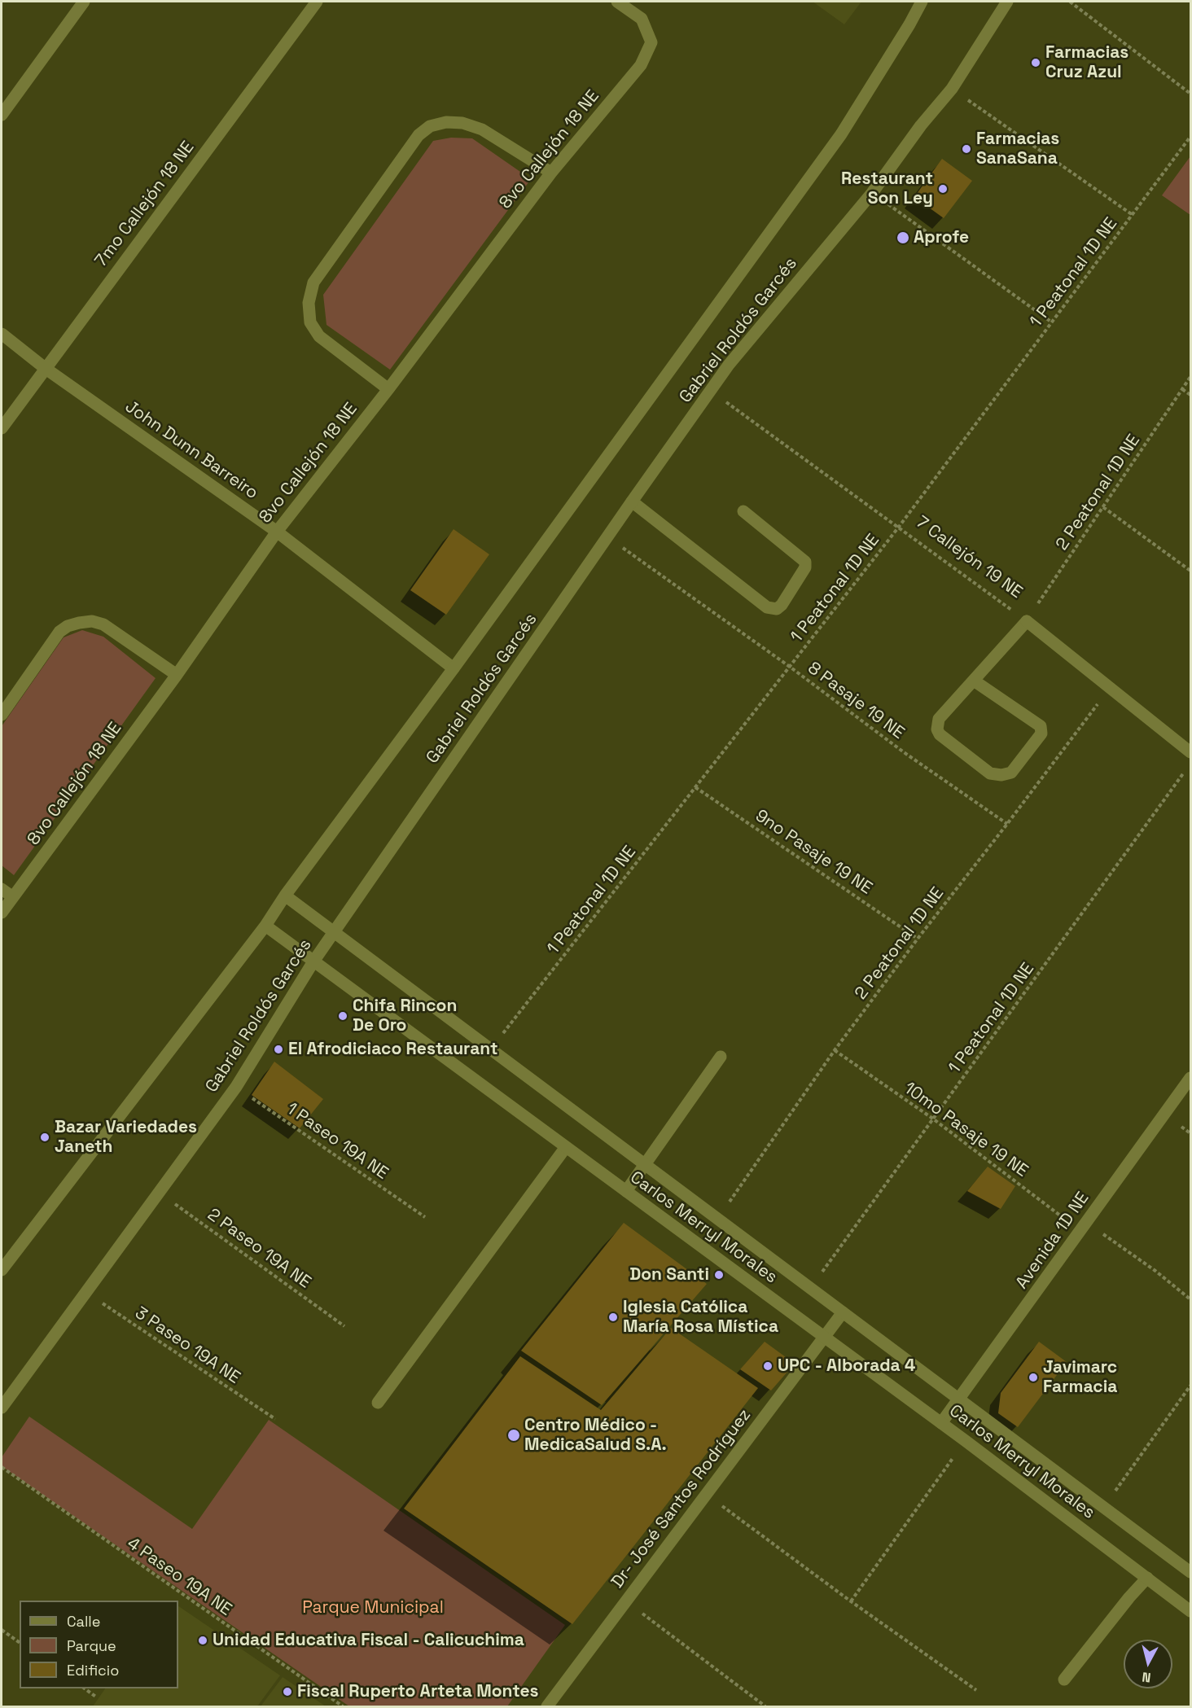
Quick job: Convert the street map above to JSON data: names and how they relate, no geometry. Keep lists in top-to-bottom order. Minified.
{"streets":{"street":["8vo Callejón 18 NE","7mo Callejón 18 NE","Gabriel Roldós Garcés","John Dunn Barreiro","7 Callejón 19 NE","Carlos Merryl Morales","Avenida 1D NE","Dr- José Santos Rodríguez"],"path":["1 Peatonal 1D NE","2 Peatonal 1D NE","8 Pasaje 19 NE","9no Pasaje 19 NE","10mo Pasaje 19 NE","1 Paseo 19A NE","2 Paseo 19A NE","3 Paseo 19A NE","4 Paseo 19A NE"]},"crossings":[["8vo Callejón 18 NE","John Dunn Barreiro"],["7mo Callejón 18 NE","John Dunn Barreiro"],["1 Peatonal 1D NE","7 Callejón 19 NE"],["1 Peatonal 1D NE","8 Pasaje 19 NE"],["1 Peatonal 1D NE","9no Pasaje 19 NE"],["1 Peatonal 1D NE","10mo Pasaje 19 NE"],["1 Peatonal 1D NE","Carlos Merryl Morales"],["Gabriel Roldós Garcés","John Dunn Barreiro"],["Gabriel Roldós Garcés","1 Paseo 19A NE"],["Gabriel Roldós Garcés","Carlos Merryl Morales"],["Gabriel Roldós Garcés","2 Paseo 19A NE"],["Gabriel Roldós Garcés","3 Paseo 19A NE"],["2 Peatonal 1D NE","7 Callejón 19 NE"],["2 Peatonal 1D NE","8 Pasaje 19 NE"],["2 Peatonal 1D NE","9no Pasaje 19 NE"],["2 Peatonal 1D NE","10mo Pasaje 19 NE"],["2 Peatonal 1D NE","Carlos Merryl Morales"],["10mo Pasaje 19 NE","Avenida 1D NE"],["Carlos Merryl Morales","Avenida 1D NE"],["Carlos Merryl Morales","Dr- José Santos Rodríguez"]],"parks":["Parque Municipal"],"places":["Farmacias Cruz Azul","Farmacias SanaSana","Restaurant Son Ley","Aprofe","Chifa Rincon De Oro","El Afrodiciaco Restaurant","Bazar Variedades Janeth","Don Santi","Iglesia Católica María Rosa Mística","UPC - Alborada 4","Javimarc Farmacia","Centro Médico - MedicaSalud S.A.","Unidad Educativa Fiscal - Calicuchima","Fiscal Ruperto Arteta Montes"],"legend":["Calle","Parque","Edificio"],"north":"bottom"}
